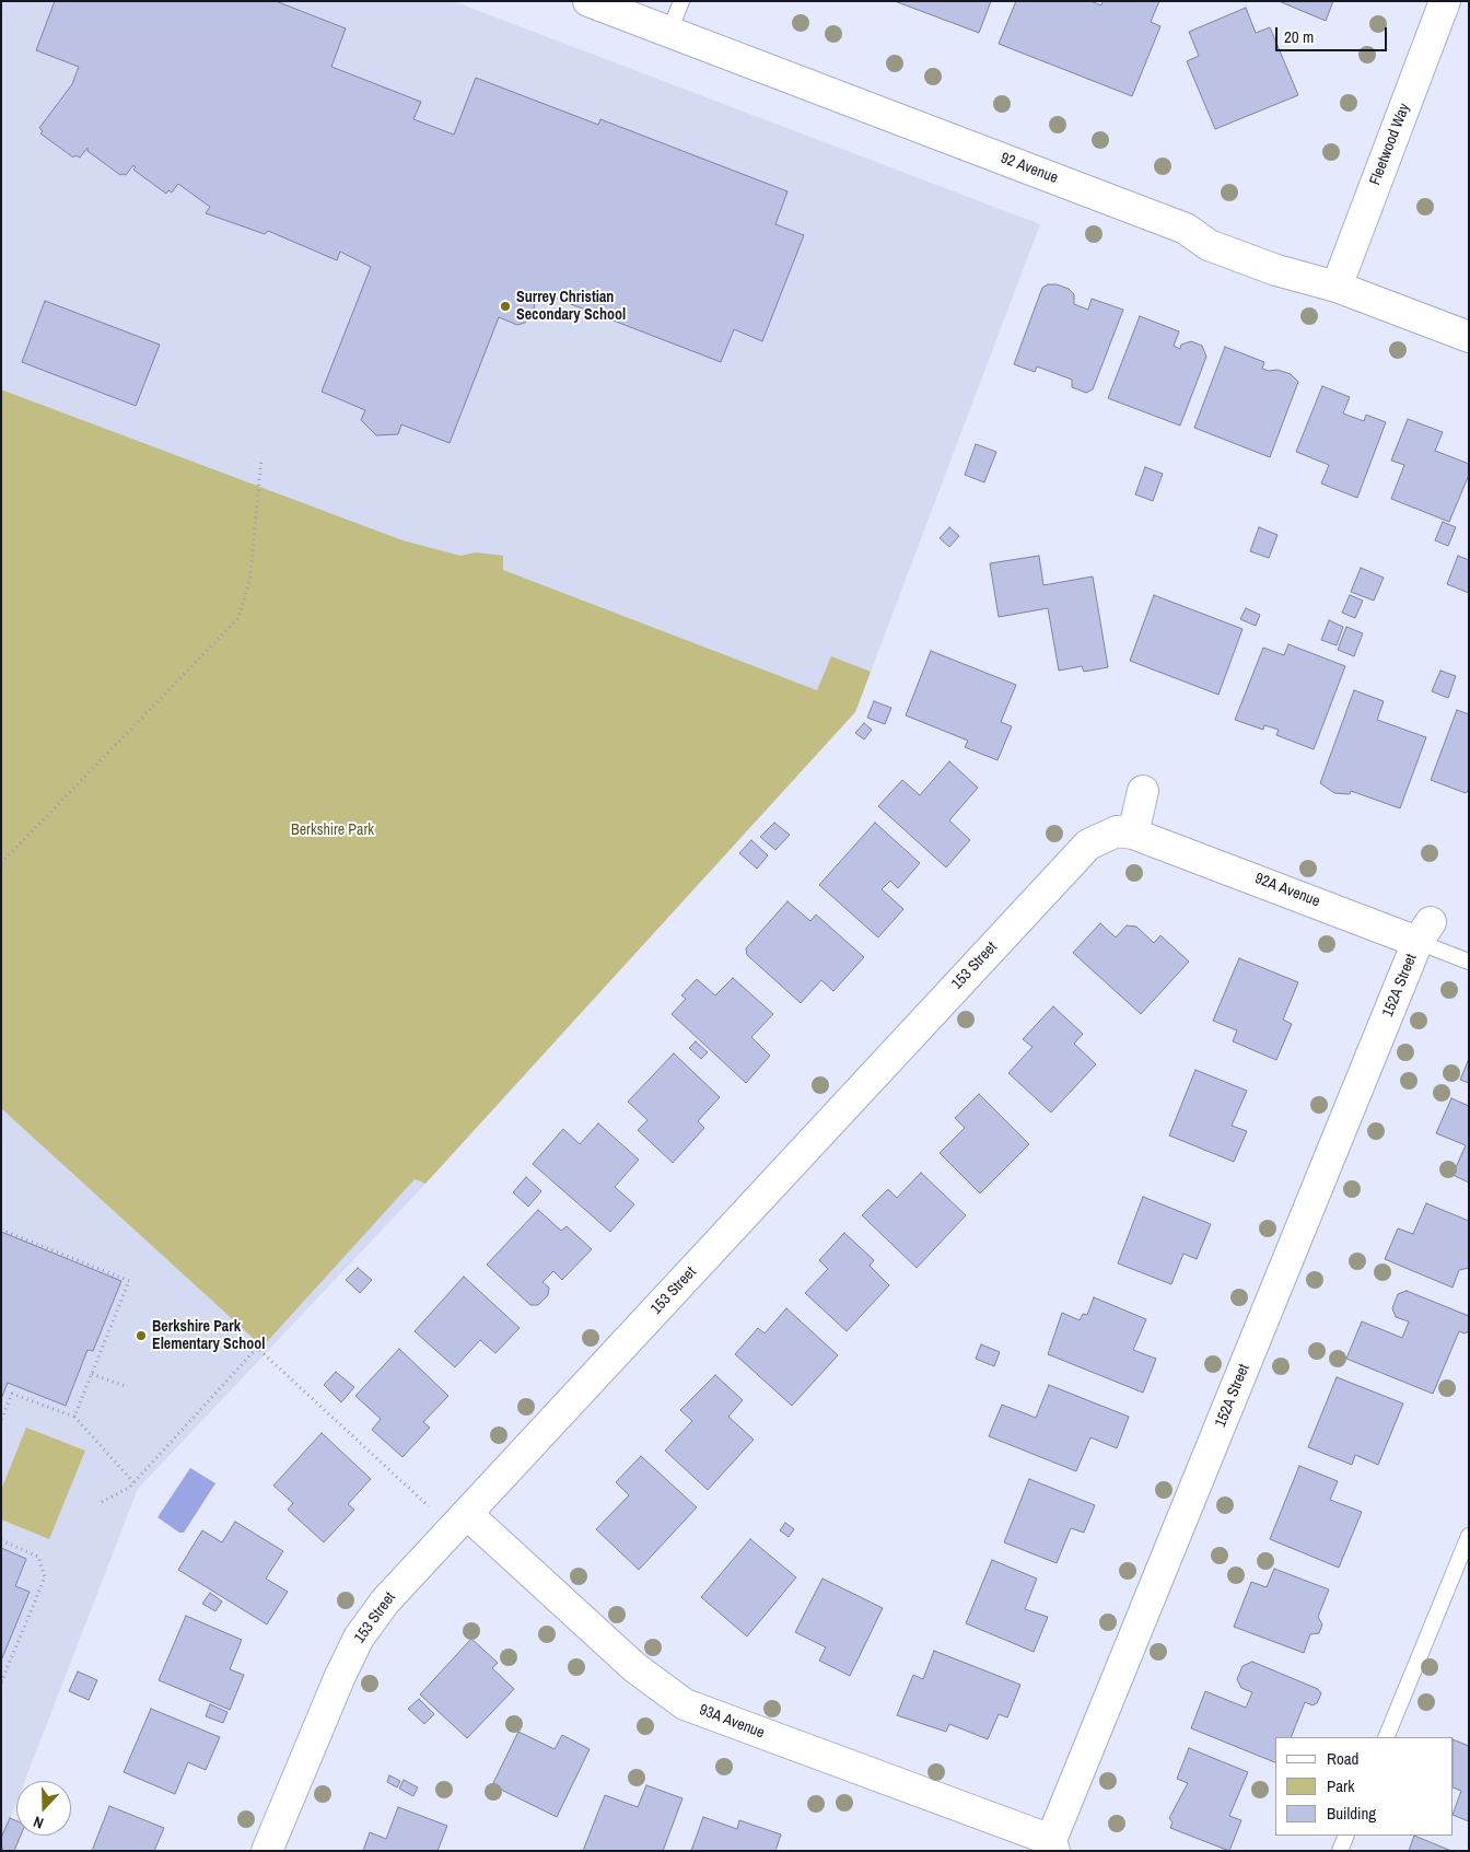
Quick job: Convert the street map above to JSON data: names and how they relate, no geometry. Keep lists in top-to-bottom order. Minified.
{"streets":{"street":["Fleetwood Way","92 Avenue","92A Avenue","153 Street","152A Street","93A Avenue"]},"crossings":[["Fleetwood Way","92 Avenue"],["92A Avenue","153 Street"],["92A Avenue","152A Street"],["153 Street","93A Avenue"],["152A Street","93A Avenue"]],"parks":["Berkshire Park"],"places":["Surrey Christian Secondary School","Berkshire Park Elementary School"],"legend":["Road","Park","Building"],"scale_bar":"20 m","north":"bottom"}
